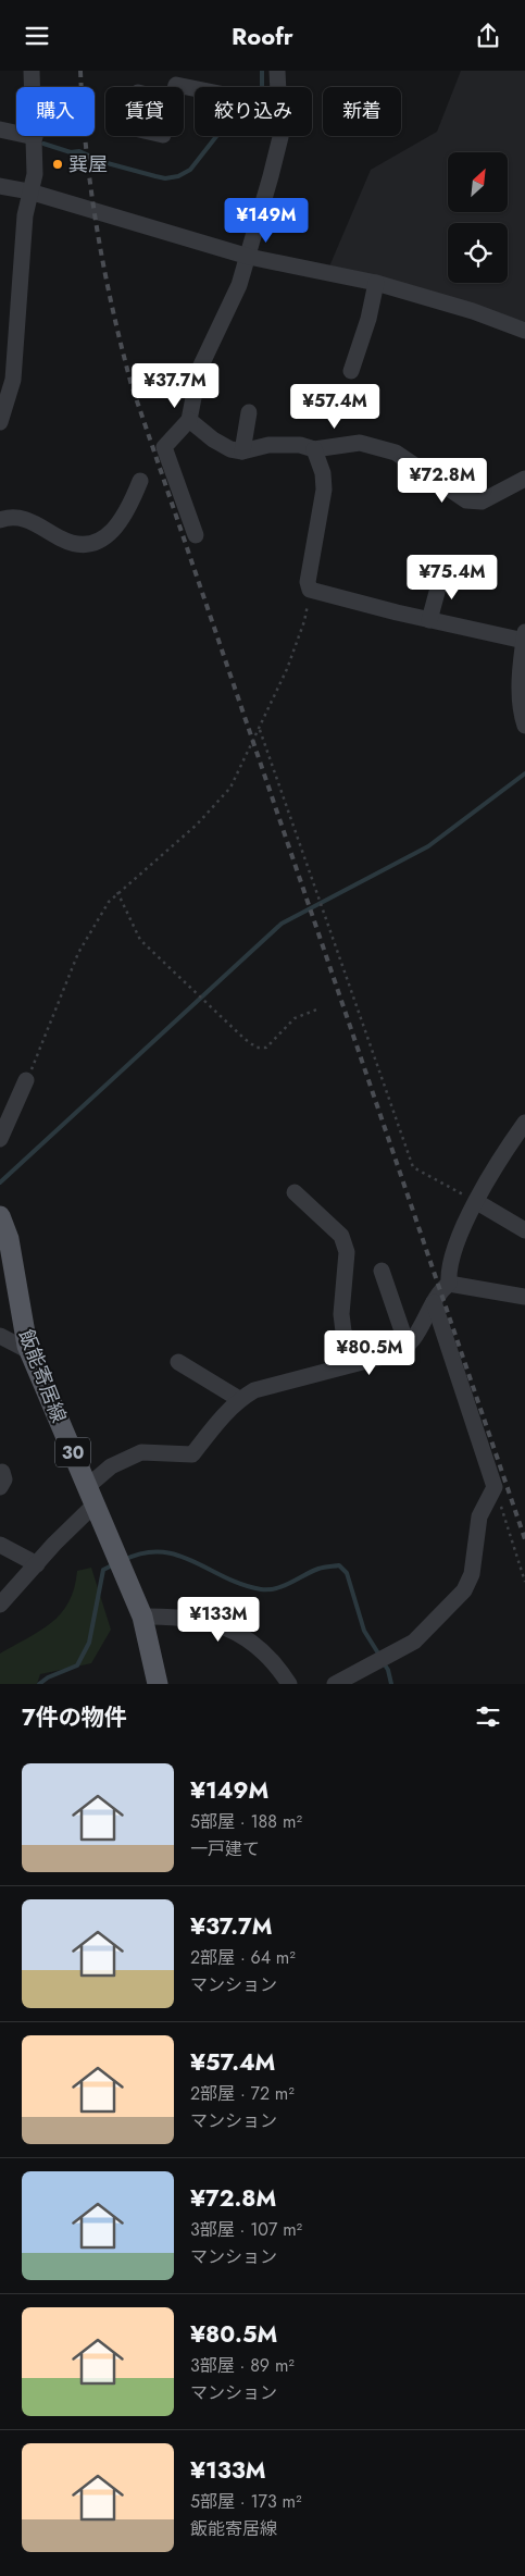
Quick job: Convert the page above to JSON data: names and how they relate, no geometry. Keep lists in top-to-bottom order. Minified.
{"streets":{"main road":["飯能寄居線","30"]},"places":["巽屋"],"north":"top right","page":{"header":"Roofr","chip":["購入","賃貸","絞り込み","新着"],"price":["¥149M","¥37.7M","¥57.4M","¥72.8M","¥75.4M","¥80.5M","¥133M"],"heading":"7件の物件","list":[{"name":"¥149M","note":"5部屋 · 188 m² · 一戸建て"},{"name":"¥37.7M","note":"2部屋 · 64 m² · マンション"},{"name":"¥57.4M","note":"2部屋 · 72 m² · マンション"},{"name":"¥72.8M","note":"3部屋 · 107 m² · マンション"},{"name":"¥80.5M","note":"3部屋 · 89 m² · マンション"},{"name":"¥133M","note":"5部屋 · 173 m² · 飯能寄居線"}]}}
